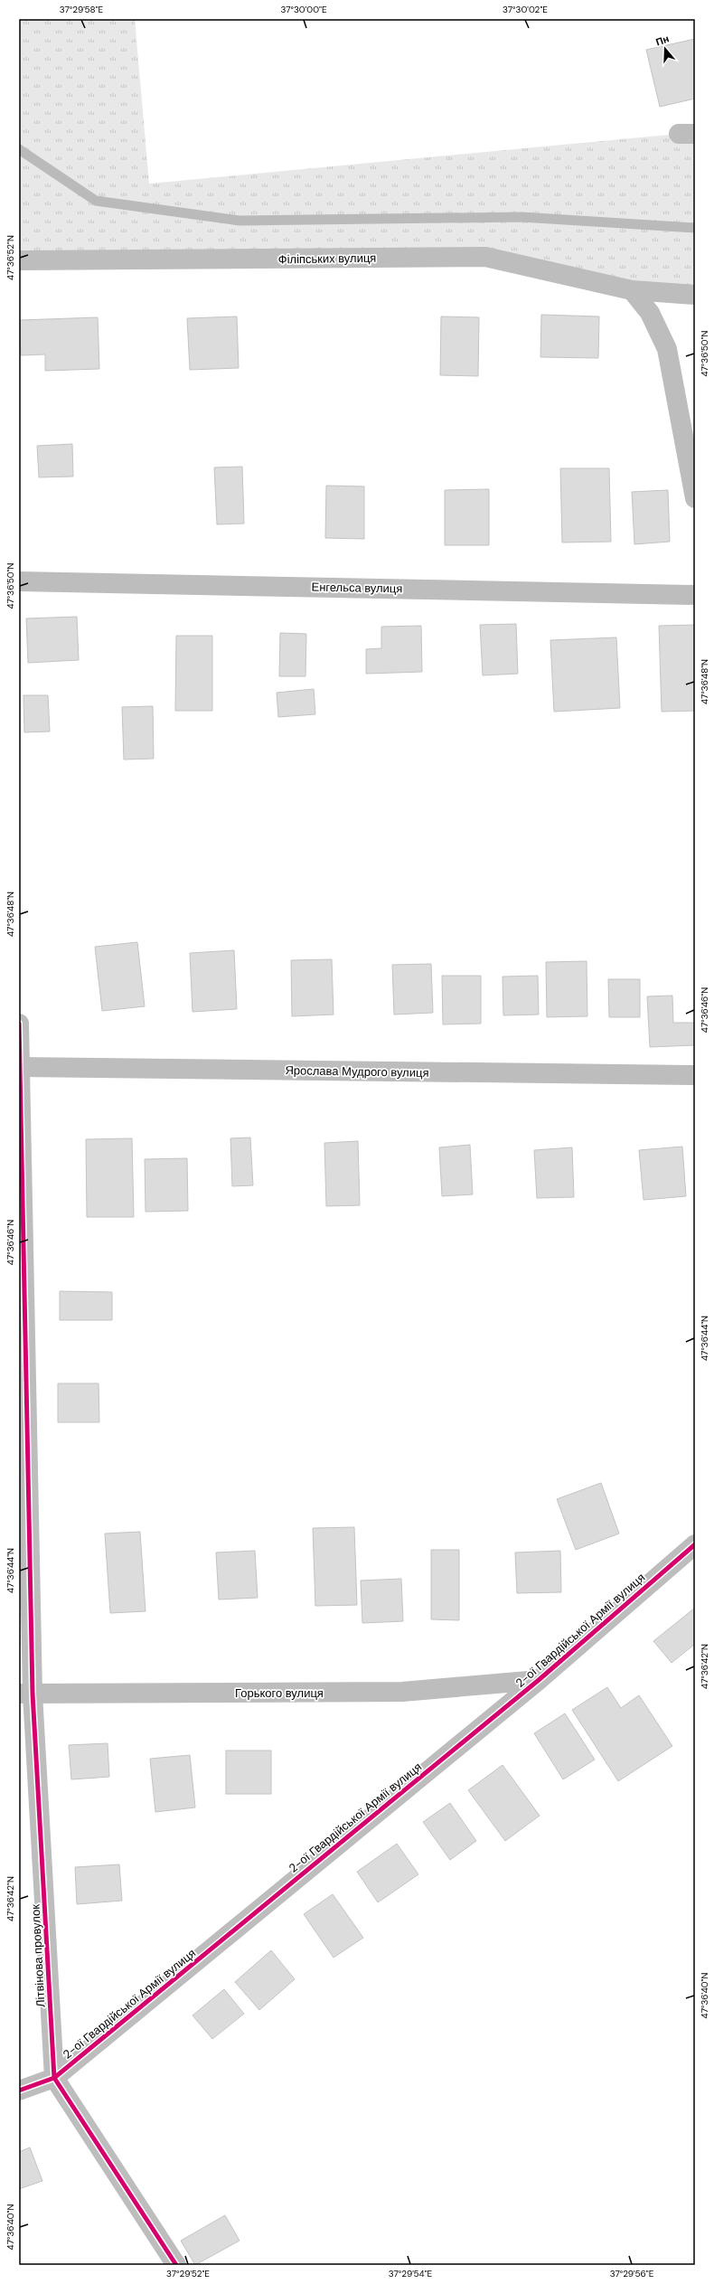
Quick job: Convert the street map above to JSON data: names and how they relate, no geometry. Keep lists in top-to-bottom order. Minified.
{"streets":{"street":["Філіпських вулиця","Енгельса вулиця","Ярослава Мудрого вулиця","2-ої Гвардійської Армії вулиця","Горького вулиця","Літвінова провулок"]},"crossings":[["Ярослава Мудрого вулиця","Літвінова провулок"],["2-ої Гвардійської Армії вулиця","Горького вулиця"],["2-ої Гвардійської Армії вулиця","Літвінова провулок"],["Горького вулиця","Літвінова провулок"]],"north":"top","coordinates":["37°29'58\"E","37°30'00\"E","37°30'02\"E","47°36'52\"N","47°36'50\"N","47°36'48\"N","47°36'46\"N","47°36'44\"N","47°36'42\"N","47°36'40\"N","37°29'52\"E","37°29'54\"E","37°29'56\"E"]}
